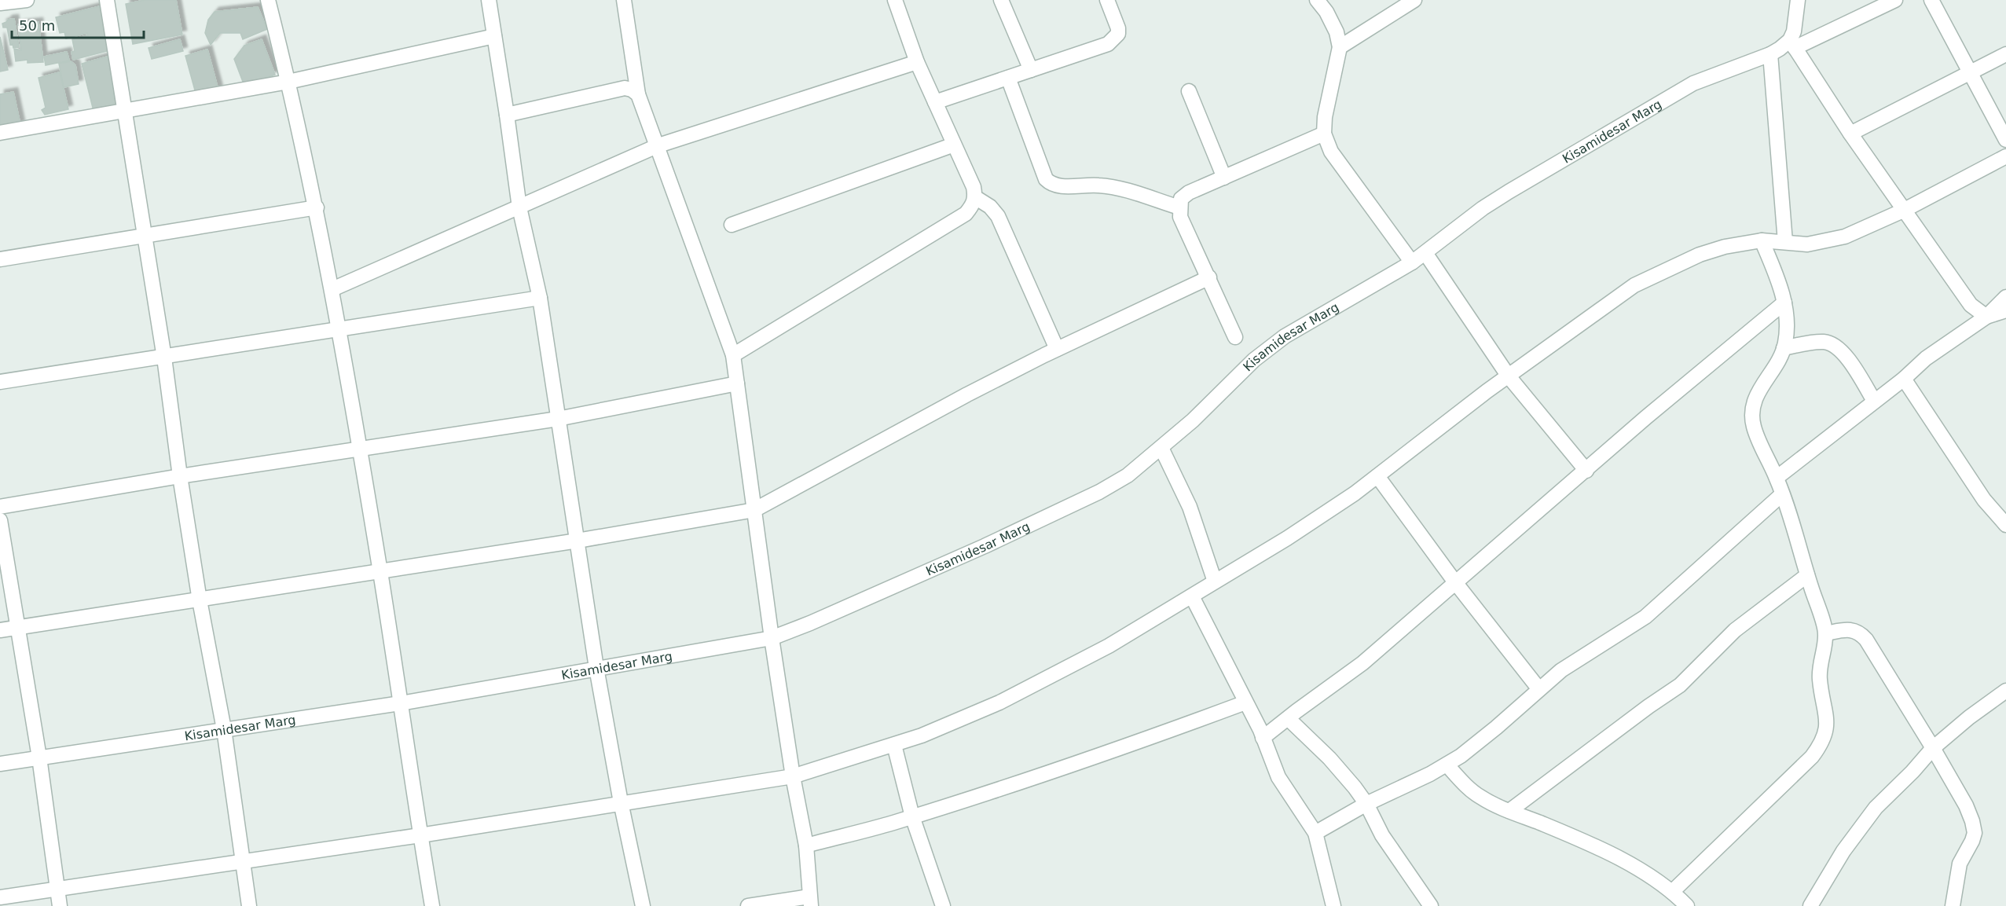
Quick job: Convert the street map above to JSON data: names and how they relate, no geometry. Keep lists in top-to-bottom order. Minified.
{"streets":{"street":["Kisamidesar Marg"]},"scale_bar":"50 m"}
